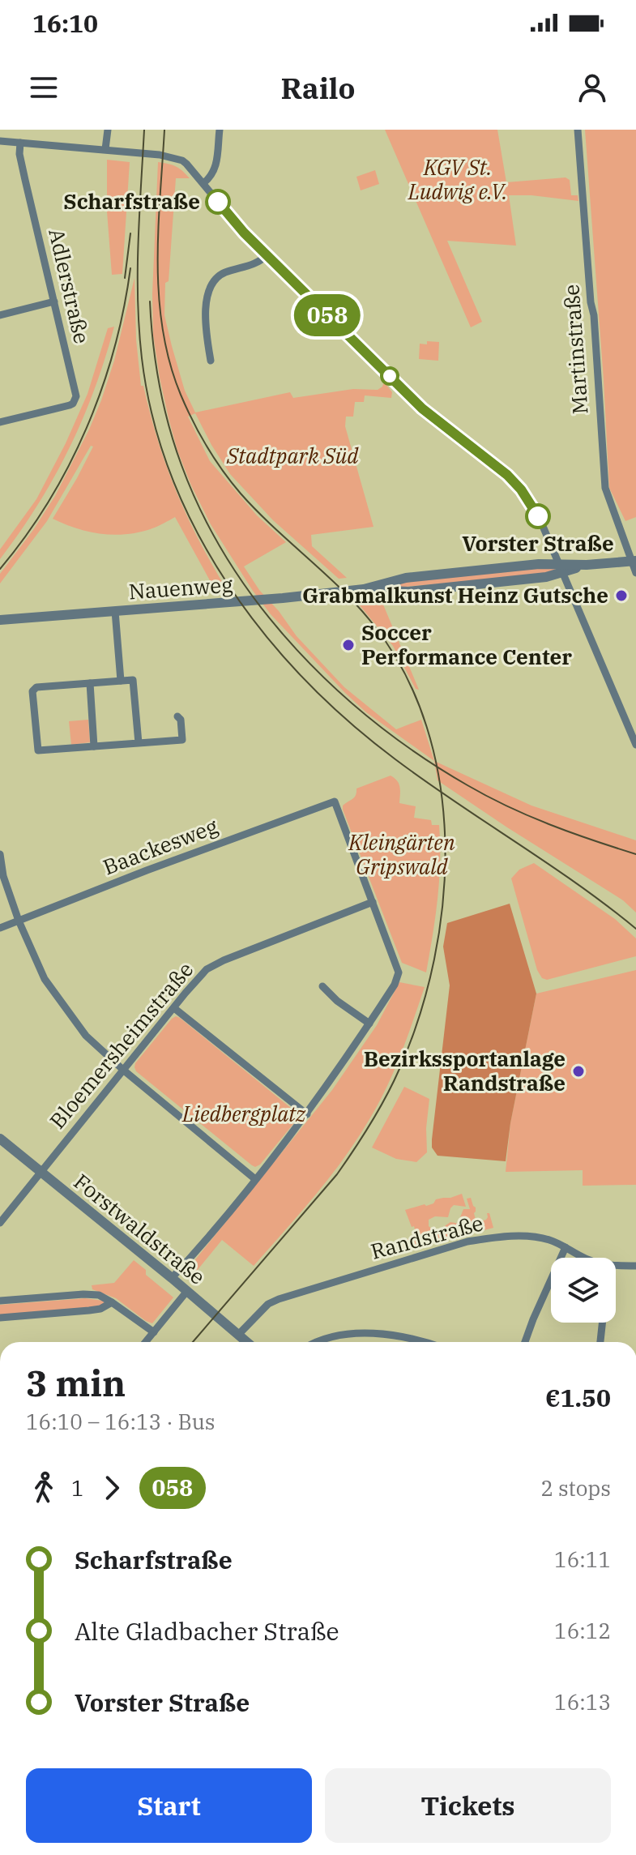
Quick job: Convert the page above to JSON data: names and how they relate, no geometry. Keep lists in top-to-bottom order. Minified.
{"streets":{"street":["Adlerstraße","Martinstraße","Nauenweg","Baackesweg","Bloemersheimstraße","Forstwaldstraße","Randstraße"]},"crossings":[["Martinstraße","Nauenweg"],["Baackesweg","Bloemersheimstraße"],["Bloemersheimstraße","Forstwaldstraße"],["Forstwaldstraße","Randstraße"]],"parks":["KGV St. Ludwig e.V.","Stadtpark Süd","Kleingärten Gripswald","Liedbergplatz"],"places":["Scharfstraße","Vorster Straße","Grabmalkunst Heinz Gutsche","Soccer Performance Center","Bezirkssportanlage Randstraße"],"lines":["bus line 058"],"page":{"status":"16:10","header":"Railo","on_map":"058","heading":["3 min","16:10 – 16:13 · Bus","€1.50"],"legs":["1","058","2 stops"],"list":[{"name":"Scharfstraße","value":"16:11"},{"name":"Alte Gladbacher Straße","value":"16:12"},{"name":"Vorster Straße","value":"16:13"}],"buttons":["Start","Tickets"]}}
